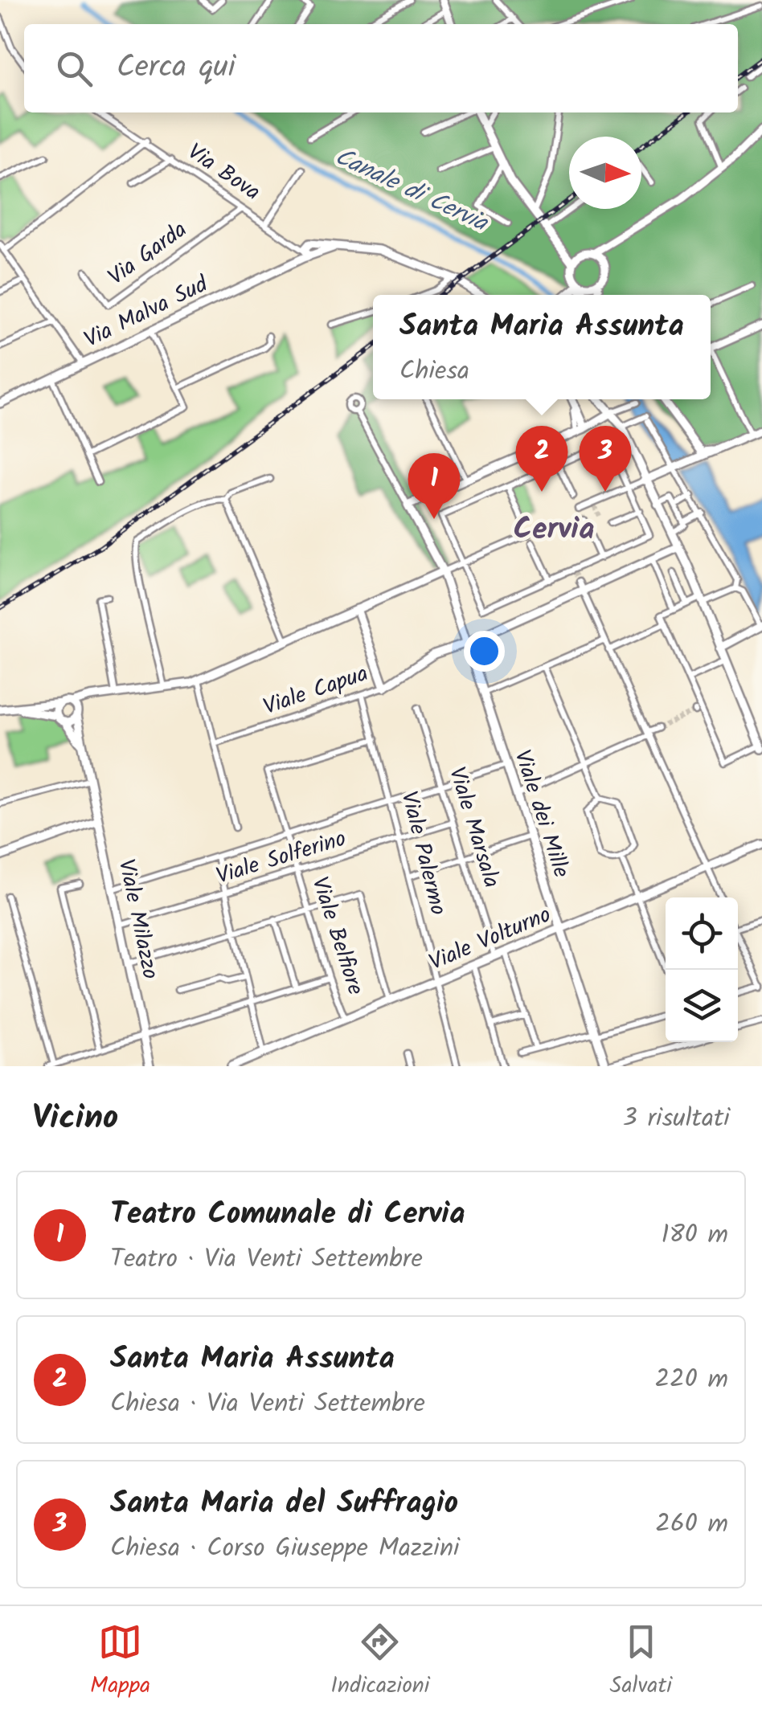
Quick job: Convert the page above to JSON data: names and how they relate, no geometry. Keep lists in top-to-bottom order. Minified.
{"streets":{"street":["Via Bova","Via Garda","Via Malva Sud","Viale Capua","Viale dei Mille","Viale Marsala","Viale Palermo","Viale Solferino","Viale Milazzo","Viale Belfiore","Viale Volturno"]},"crossings":[["Via Bova","Via Garda"],["Via Bova","Via Malva Sud"],["Viale Capua","Viale dei Mille"],["Viale Capua","Viale Palermo"],["Viale dei Mille","Viale Volturno"],["Viale Marsala","Viale Solferino"],["Viale Marsala","Viale Volturno"],["Viale Palermo","Viale Solferino"],["Viale Palermo","Viale Belfiore"],["Viale Palermo","Viale Volturno"],["Viale Solferino","Viale Milazzo"],["Viale Solferino","Viale Belfiore"],["Viale Belfiore","Viale Volturno"]],"districts":["Cervia"],"water":["Canale di Cervia"],"north":"right","page":{"search":"Cerca qui","popup":["Santa Maria Assunta","Chiesa"],"pins":["2","3","1"],"heading":["Vicino","3 risultati"],"list":[{"mark":"1","name":"Teatro Comunale di Cervia","note":"Teatro · Via Venti Settembre","value":"180 m"},{"mark":"2","name":"Santa Maria Assunta","note":"Chiesa · Via Venti Settembre","value":"220 m"},{"mark":"3","name":"Santa Maria del Suffragio","note":"Chiesa · Corso Giuseppe Mazzini","value":"260 m"}],"nav":["Mappa","Indicazioni","Salvati"]}}
